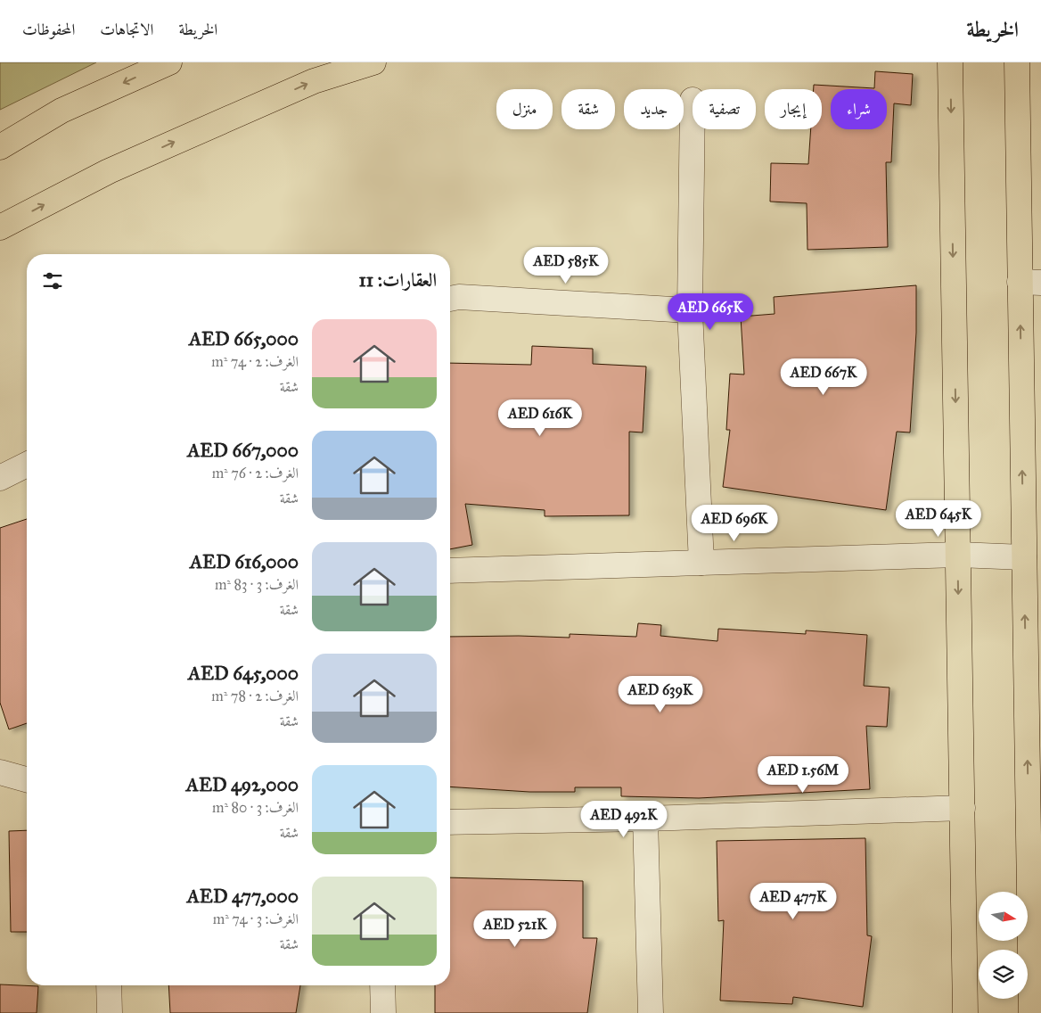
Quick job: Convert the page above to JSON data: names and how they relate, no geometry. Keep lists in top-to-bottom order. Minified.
{"north":"right","page":{"header":"الخريطة","nav":["الخريطة","الاتجاهات","المحفوظات"],"chip":["شراء","إيجار","تصفية","جديد","شقة","منزل"],"price":["AED 585K","AED 665K","AED 667K","AED 616K","AED 645K","AED 696K","AED 639K","AED 1.56M","AED 492K","AED 477K","AED 521K"],"heading":"العقارات: 11","list":[{"name":"AED 665,000","note":"الغرف: 2 · 74 m² · شقة"},{"name":"AED 667,000","note":"الغرف: 2 · 76 m² · شقة"},{"name":"AED 616,000","note":"الغرف: 3 · 83 m² · شقة"},{"name":"AED 645,000","note":"الغرف: 2 · 78 m² · شقة"},{"name":"AED 492,000","note":"الغرف: 3 · 80 m² · شقة"},{"name":"AED 477,000","note":"الغرف: 3 · 74 m² · شقة"}]}}
